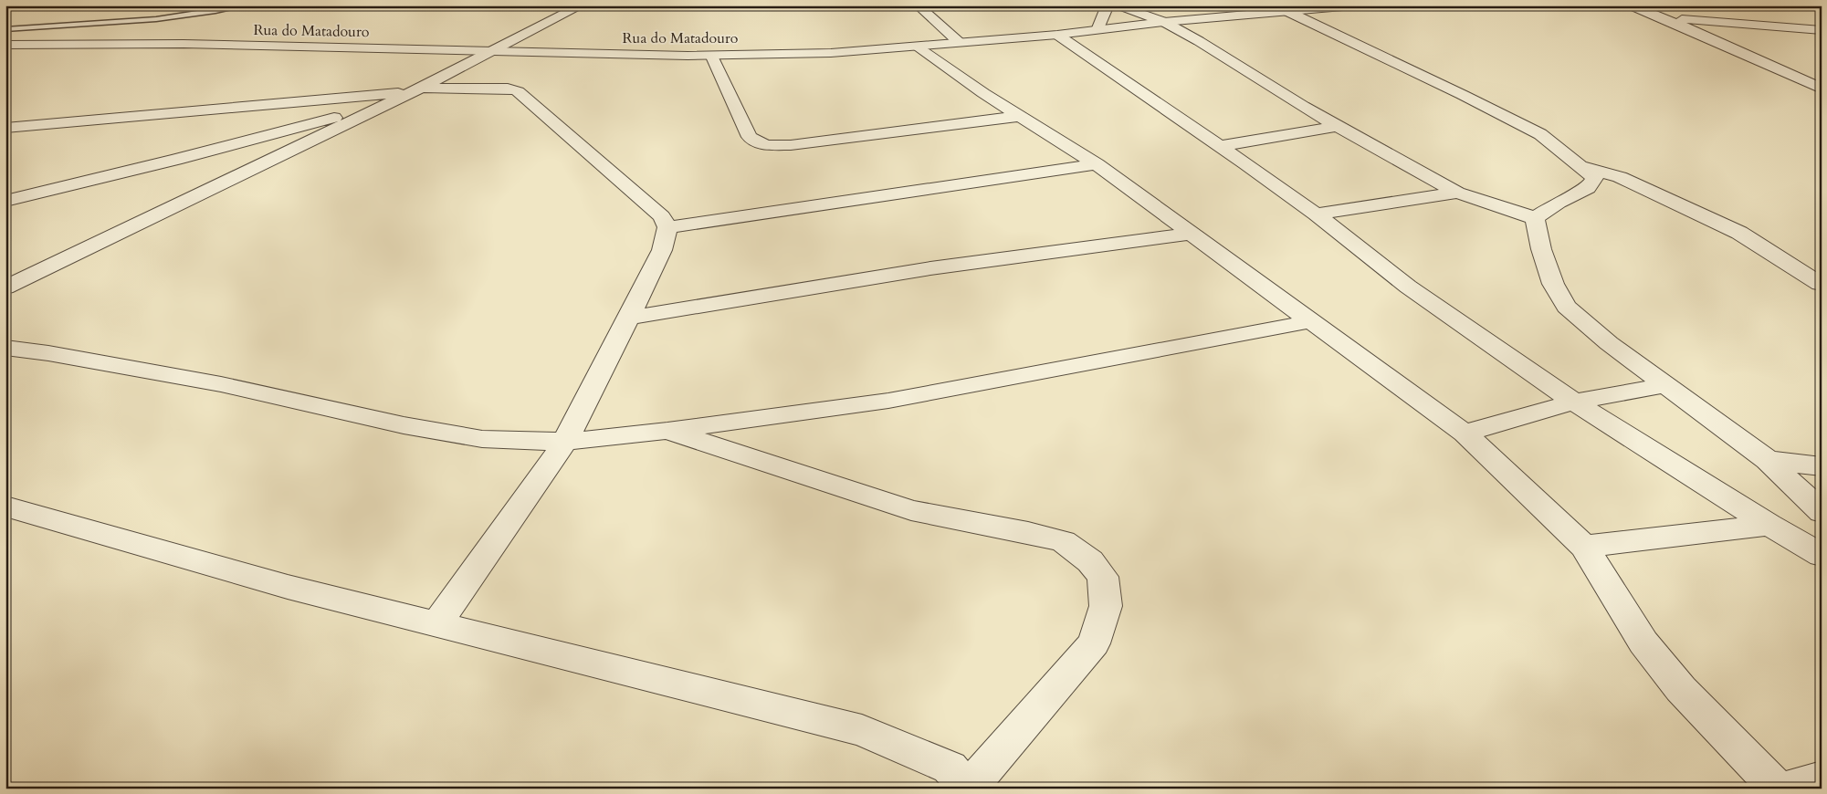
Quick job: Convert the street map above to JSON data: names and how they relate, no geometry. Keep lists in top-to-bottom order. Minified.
{"streets":{"street":["Rua do Matadouro"]}}
